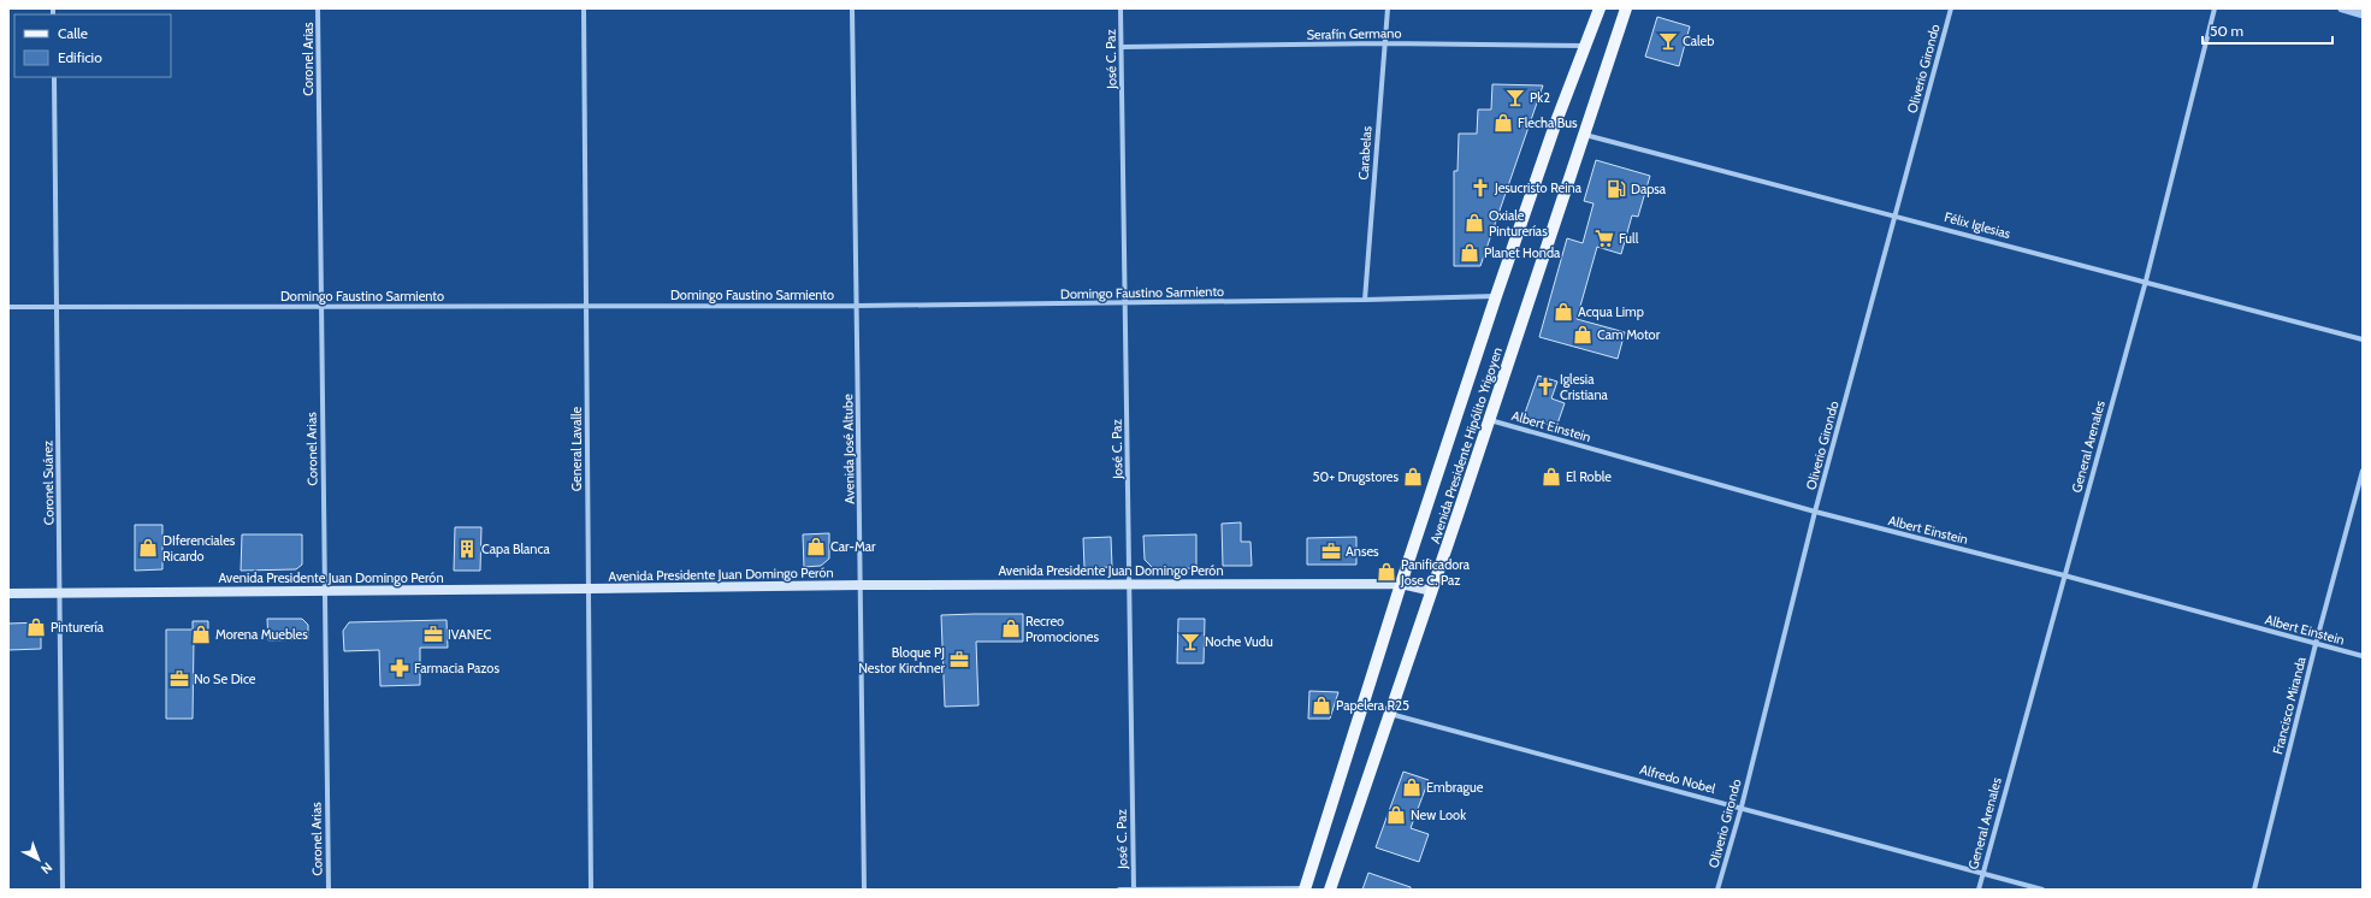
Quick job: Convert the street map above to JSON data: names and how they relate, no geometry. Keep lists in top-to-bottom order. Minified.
{"streets":{"main road":["Avenida Presidente Hipólito Yrigoyen","Avenida Presidente Juan Domingo Perón"],"street":["Serafín Germano","Coronel Arias","José C. Paz","Oliverio Girondo","Carabelas","Félix Iglesias","Domingo Faustino Sarmiento","Albert Einstein","General Arenales","General Lavalle","Avenida José Altube","Coronel Suárez","Francisco Miranda","Alfredo Nobel"]},"crossings":[["Serafín Germano","José C. Paz"],["Serafín Germano","Carabelas"],["Serafín Germano","Avenida Presidente Hipólito Yrigoyen"],["Coronel Arias","Domingo Faustino Sarmiento"],["Coronel Arias","Avenida Presidente Juan Domingo Perón"],["José C. Paz","Domingo Faustino Sarmiento"],["José C. Paz","Avenida Presidente Juan Domingo Perón"],["Oliverio Girondo","Félix Iglesias"],["Oliverio Girondo","Albert Einstein"],["Oliverio Girondo","Alfredo Nobel"],["Carabelas","Domingo Faustino Sarmiento"],["Félix Iglesias","Avenida Presidente Hipólito Yrigoyen"],["Félix Iglesias","General Arenales"],["Domingo Faustino Sarmiento","Avenida Presidente Hipólito Yrigoyen"],["Domingo Faustino Sarmiento","General Lavalle"],["Domingo Faustino Sarmiento","Avenida José Altube"],["Domingo Faustino Sarmiento","Coronel Suárez"],["Albert Einstein","Avenida Presidente Hipólito Yrigoyen"],["Albert Einstein","General Arenales"],["Albert Einstein","Francisco Miranda"],["Avenida Presidente Hipólito Yrigoyen","Avenida Presidente Juan Domingo Perón"],["Avenida Presidente Hipólito Yrigoyen","Alfredo Nobel"],["General Arenales","Alfredo Nobel"],["General Lavalle","Avenida Presidente Juan Domingo Perón"],["Avenida José Altube","Avenida Presidente Juan Domingo Perón"],["Coronel Suárez","Avenida Presidente Juan Domingo Perón"]],"places":{"bar":["Caleb","Pk2","Noche Vudu"],"shop":["Flecha Bus","Oxiale Pinturerías","Planet Honda","Acqua Limp","Cam Motor","50+ Drugstores","El Roble","Car-Mar","DIferenciales Ricardo","Panificadora Jose C. Paz","Pinturería","Recreo Promociones","Morena Muebles","Papelera R25","Embrague","New Look"],"church":["Jesucristo Reina","Iglesia Cristiana"],"fuel station":["Dapsa"],"supermarket":["Full"],"building":["Capa Blanca"],"office":["Anses","IVANEC","Bloque PJ Nestor Kirchner","No Se Dice"],"pharmacy":["Farmacia Pazos"]},"legend":["Calle","Edificio"],"scale_bar":"50 m","north":"bottom right"}
